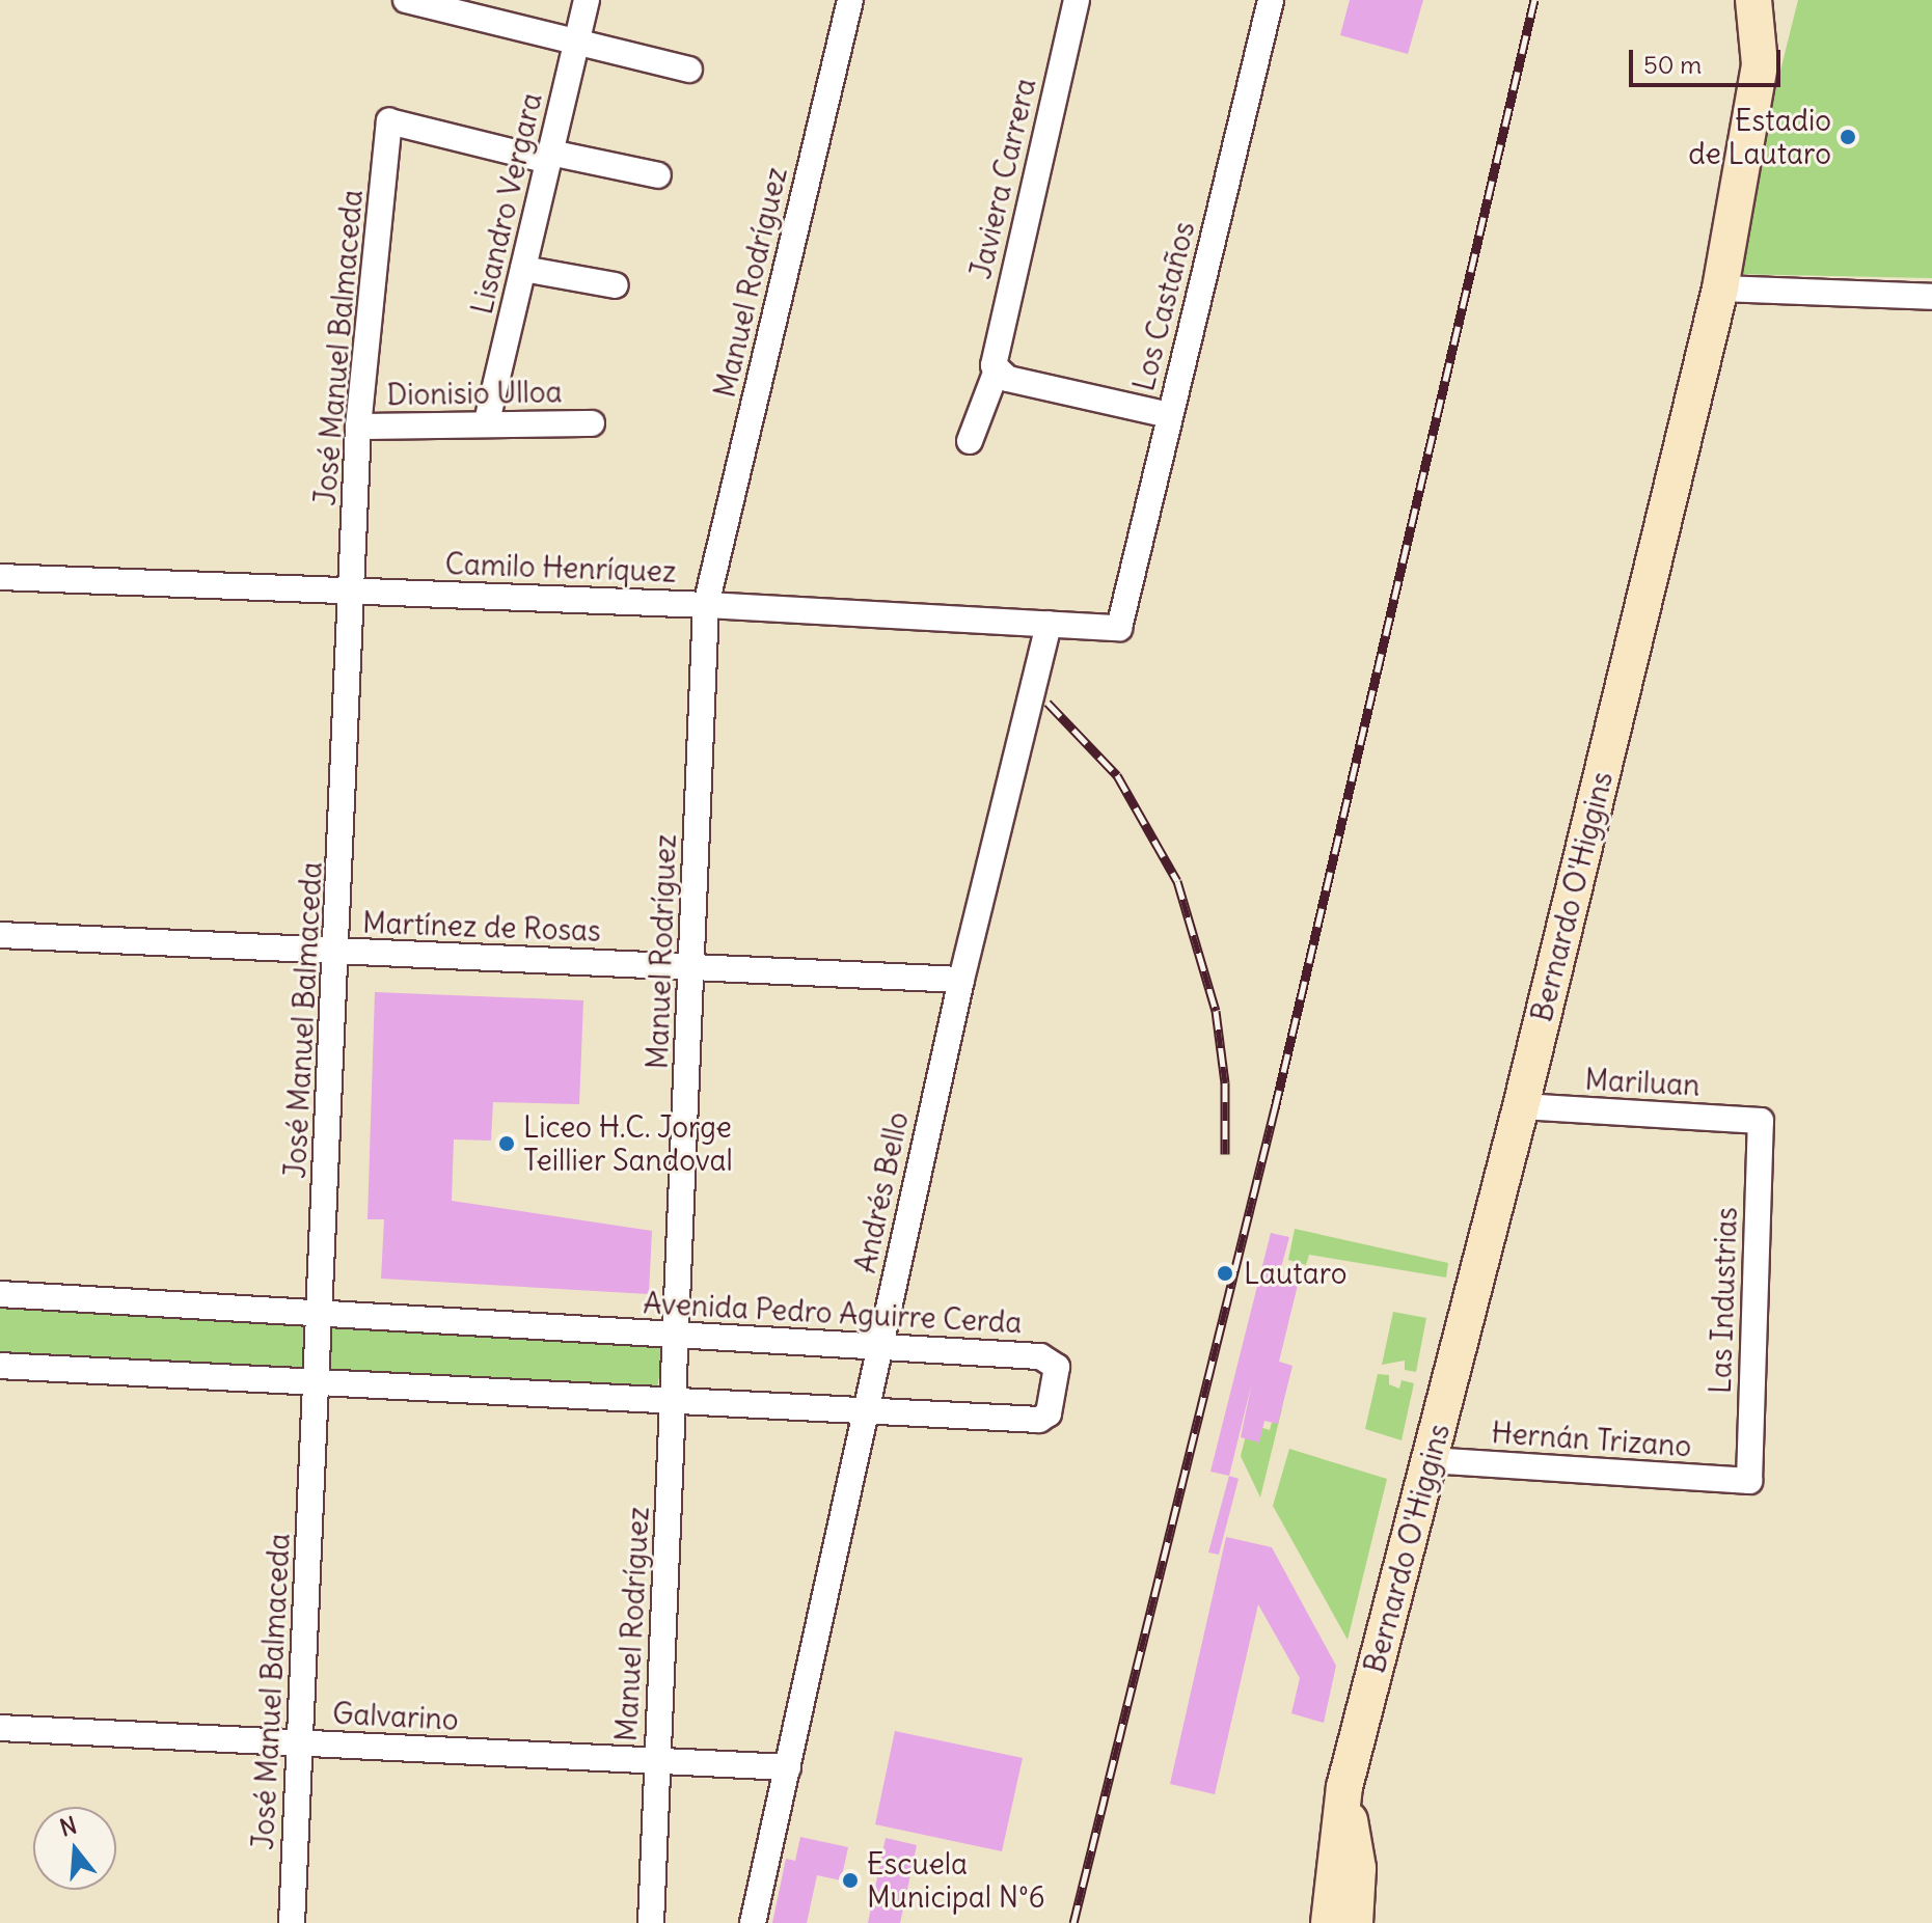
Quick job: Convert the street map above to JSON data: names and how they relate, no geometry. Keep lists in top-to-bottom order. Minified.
{"streets":{"main road":["Bernardo O'Higgins"],"street":["Javiera Carrera","Lisandro Vergara","Manuel Rodríguez","Los Castaños","José Manuel Balmaceda","Dionisio Ulloa","Camilo Henríquez","Martínez de Rosas","Mariluan","Andrés Bello","Las Industrias","Avenida Pedro Aguirre Cerda","Hernán Trizano","Galvarino"]},"crossings":[["Lisandro Vergara","José Manuel Balmaceda"],["Lisandro Vergara","Dionisio Ulloa"],["Manuel Rodríguez","Camilo Henríquez"],["Manuel Rodríguez","Martínez de Rosas"],["Manuel Rodríguez","Avenida Pedro Aguirre Cerda"],["Manuel Rodríguez","Galvarino"],["Los Castaños","Camilo Henríquez"],["José Manuel Balmaceda","Dionisio Ulloa"],["José Manuel Balmaceda","Camilo Henríquez"],["José Manuel Balmaceda","Martínez de Rosas"],["José Manuel Balmaceda","Avenida Pedro Aguirre Cerda"],["José Manuel Balmaceda","Galvarino"],["Camilo Henríquez","Andrés Bello"],["Bernardo O'Higgins","Mariluan"],["Bernardo O'Higgins","Hernán Trizano"],["Martínez de Rosas","Andrés Bello"],["Mariluan","Las Industrias"],["Andrés Bello","Avenida Pedro Aguirre Cerda"],["Andrés Bello","Galvarino"],["Las Industrias","Hernán Trizano"]],"places":["Estadio de Lautaro","Liceo H.C. Jorge Teillier Sandoval","Lautaro","Escuela Municipal N°6"],"scale_bar":"50 m","north":"top"}
